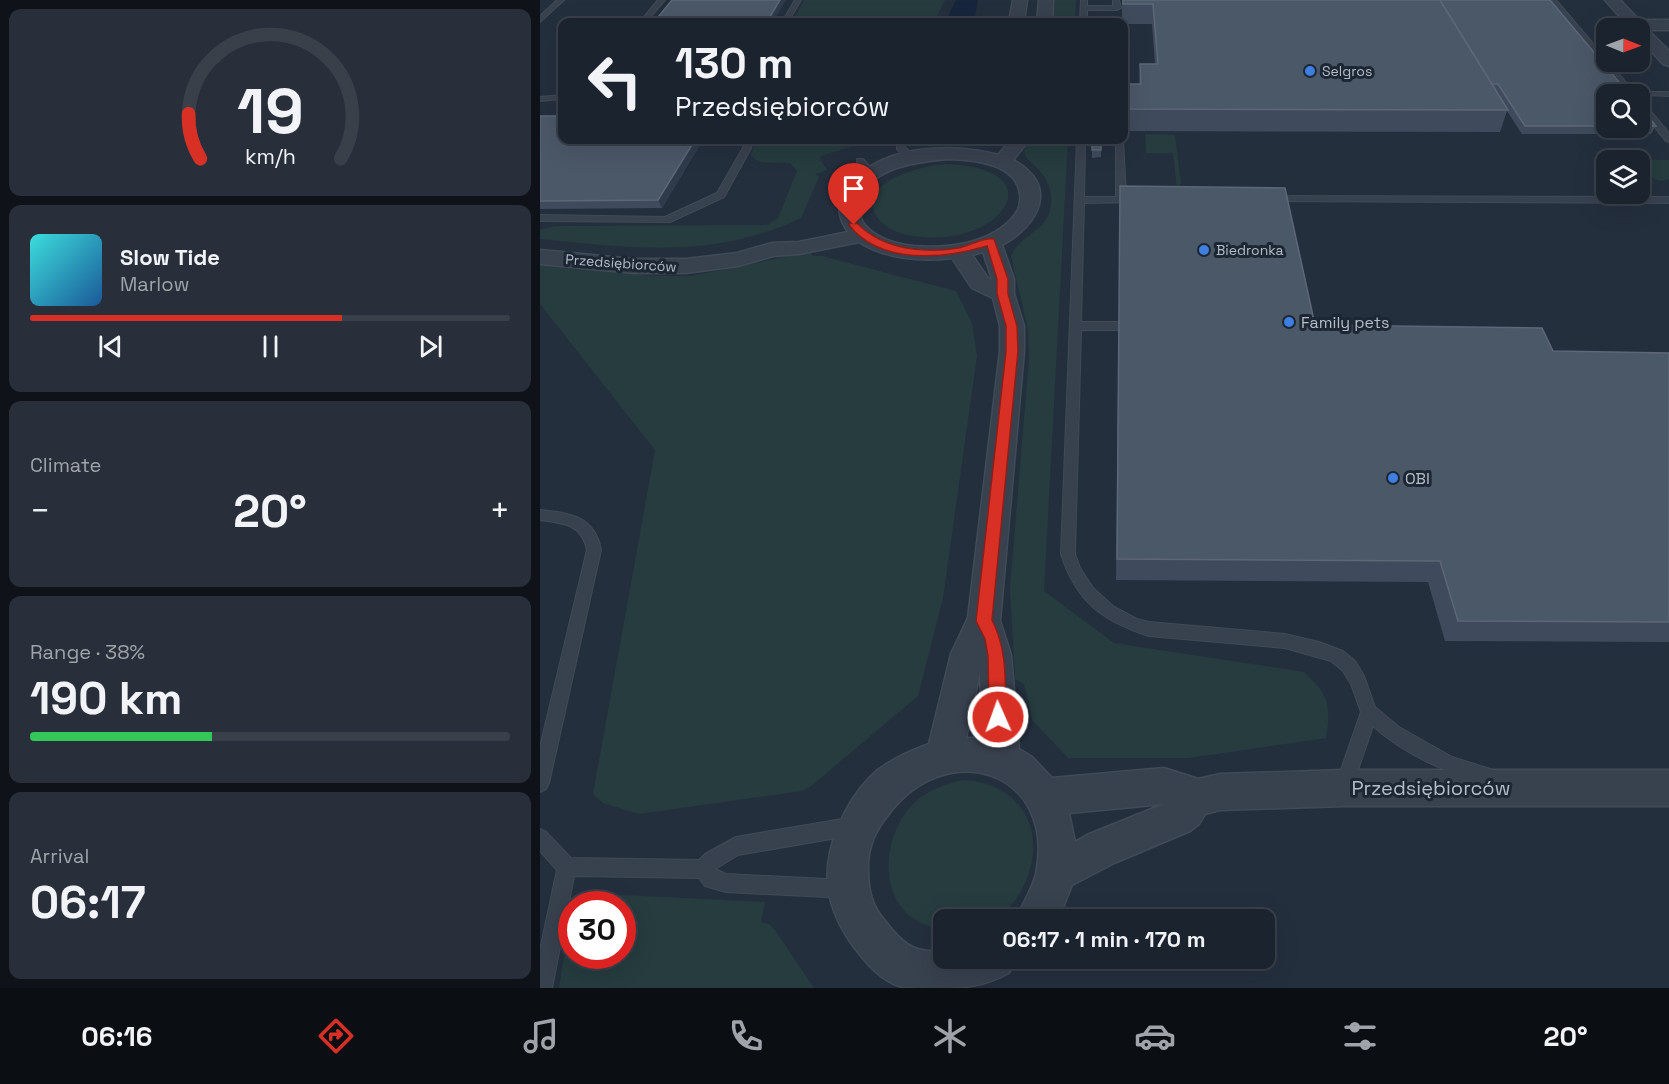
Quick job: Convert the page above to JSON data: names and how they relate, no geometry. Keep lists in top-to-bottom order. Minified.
{"streets":{"street":["Przedsiębiorców"]},"places":["Selgros","Biedronka","Family pets","OBI"],"north":"right","page":{"turn":["130 m","Przedsiębiorców"],"song":["Slow Tide","Marlow"],"tile":["Climate",["Range · 38%","190 km"],["Arrival","06:17"]],"heat":["−","20°","+"],"limit":"30","trip":"06:17 · 1 min · 170 m","tabs":["06:16","20°"],"gauge":["19","km/h"]}}
